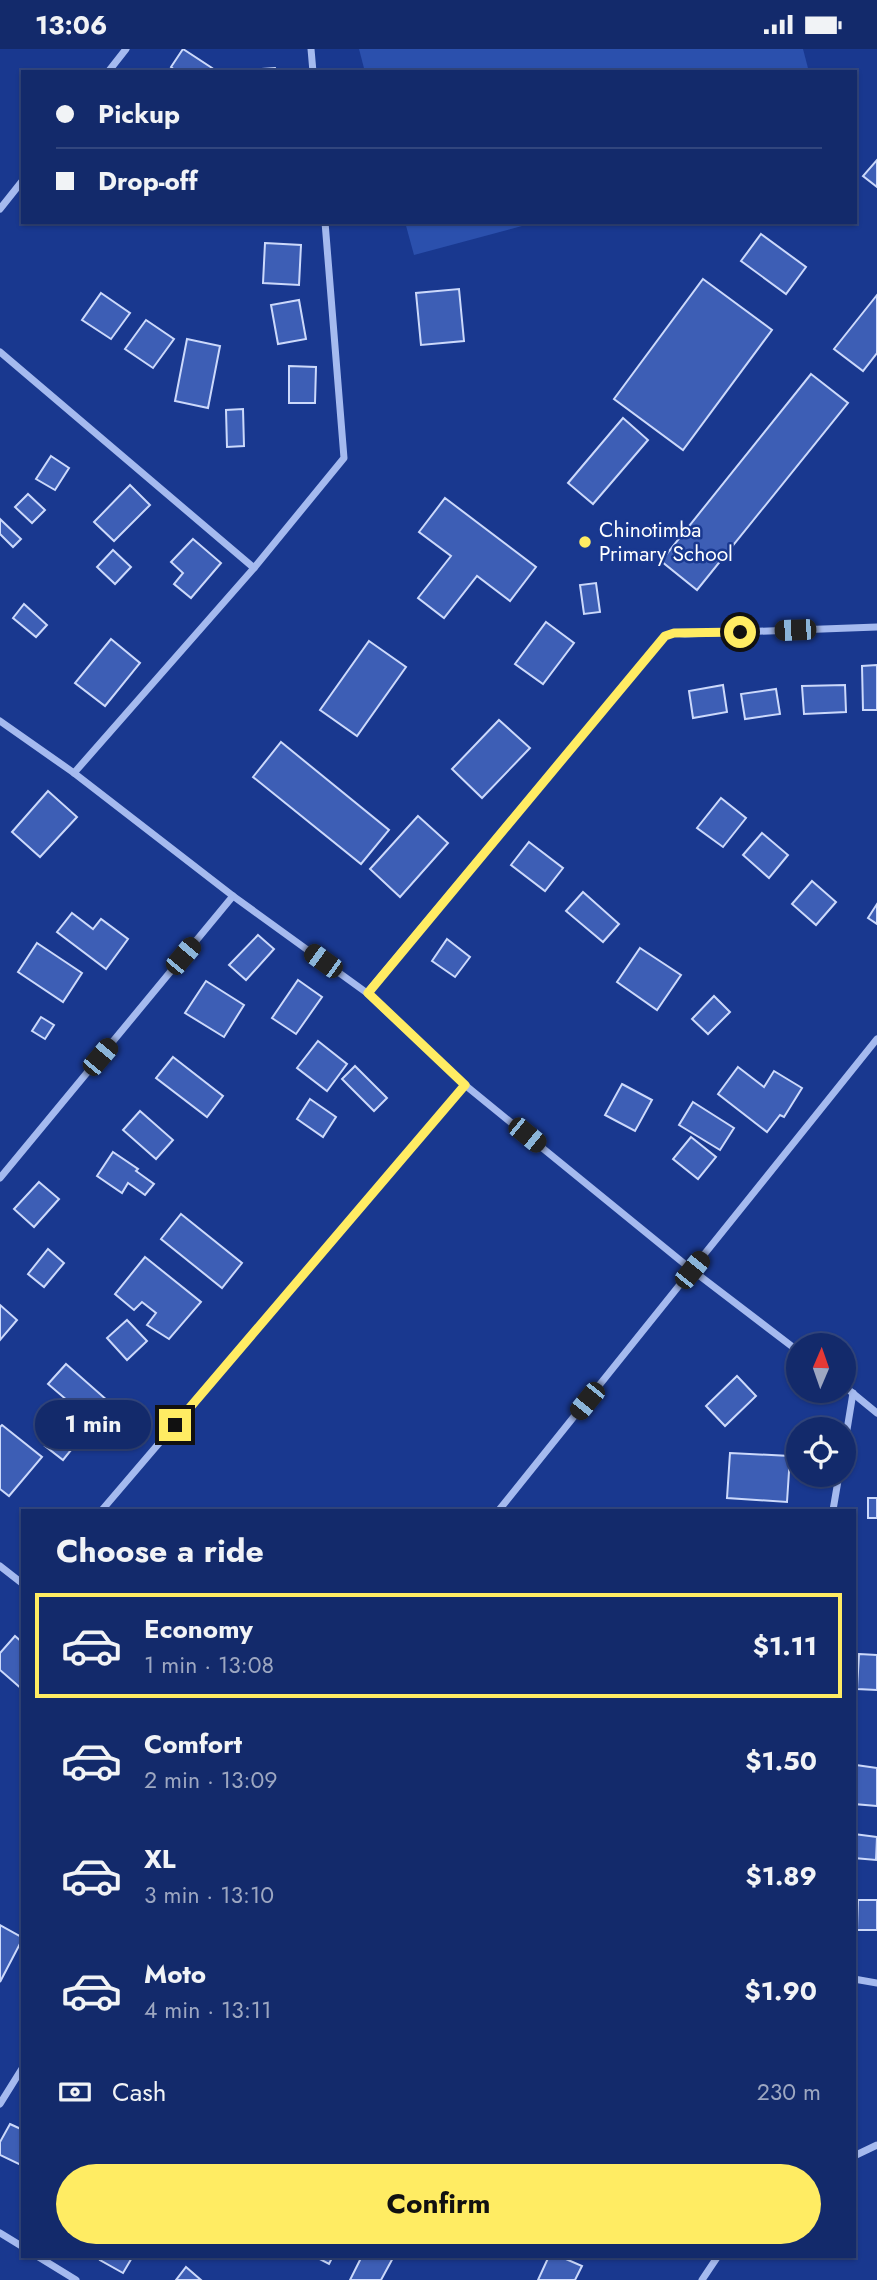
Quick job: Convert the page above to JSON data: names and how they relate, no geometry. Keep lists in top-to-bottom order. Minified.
{"places":["Chinotimba Primary School"],"north":"top","page":{"status":"13:06","banner":["Pickup","Drop-off"],"bubble":"1 min","heading":"Choose a ride","list":[{"name":"Economy","note":"1 min · 13:08","value":"$1.11"},{"name":"Comfort","note":"2 min · 13:09","value":"$1.50"},{"name":"XL","note":"3 min · 13:10","value":"$1.89"},{"name":"Moto","note":"4 min · 13:11","value":"$1.90"}],"pay":["Cash","230 m"],"buttons":"Confirm"}}
